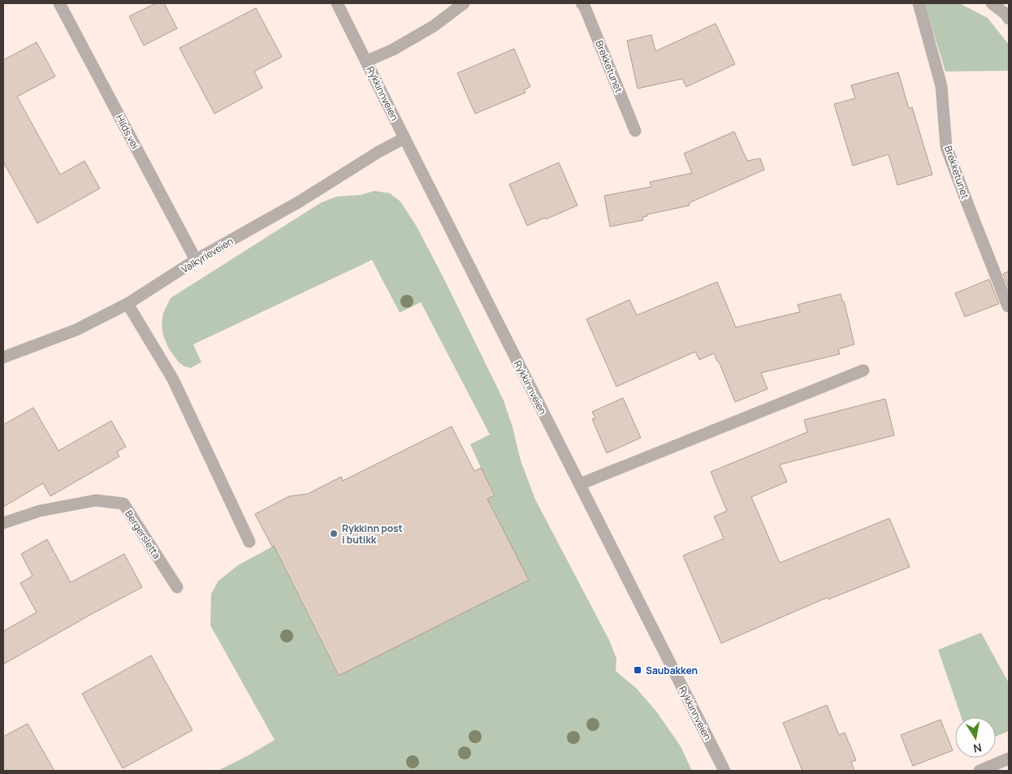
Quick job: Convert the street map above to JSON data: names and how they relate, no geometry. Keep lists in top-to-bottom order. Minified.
{"streets":{"street":["Brekketunet","Rykkinnveien","Hilds vei","Valkyrieveien","Bergersletta"]},"crossings":[["Rykkinnveien","Valkyrieveien"],["Hilds vei","Valkyrieveien"]],"places":{"other":["Rykkinn post i butikk"],"transit":["Saubakken"]},"north":"bottom"}
